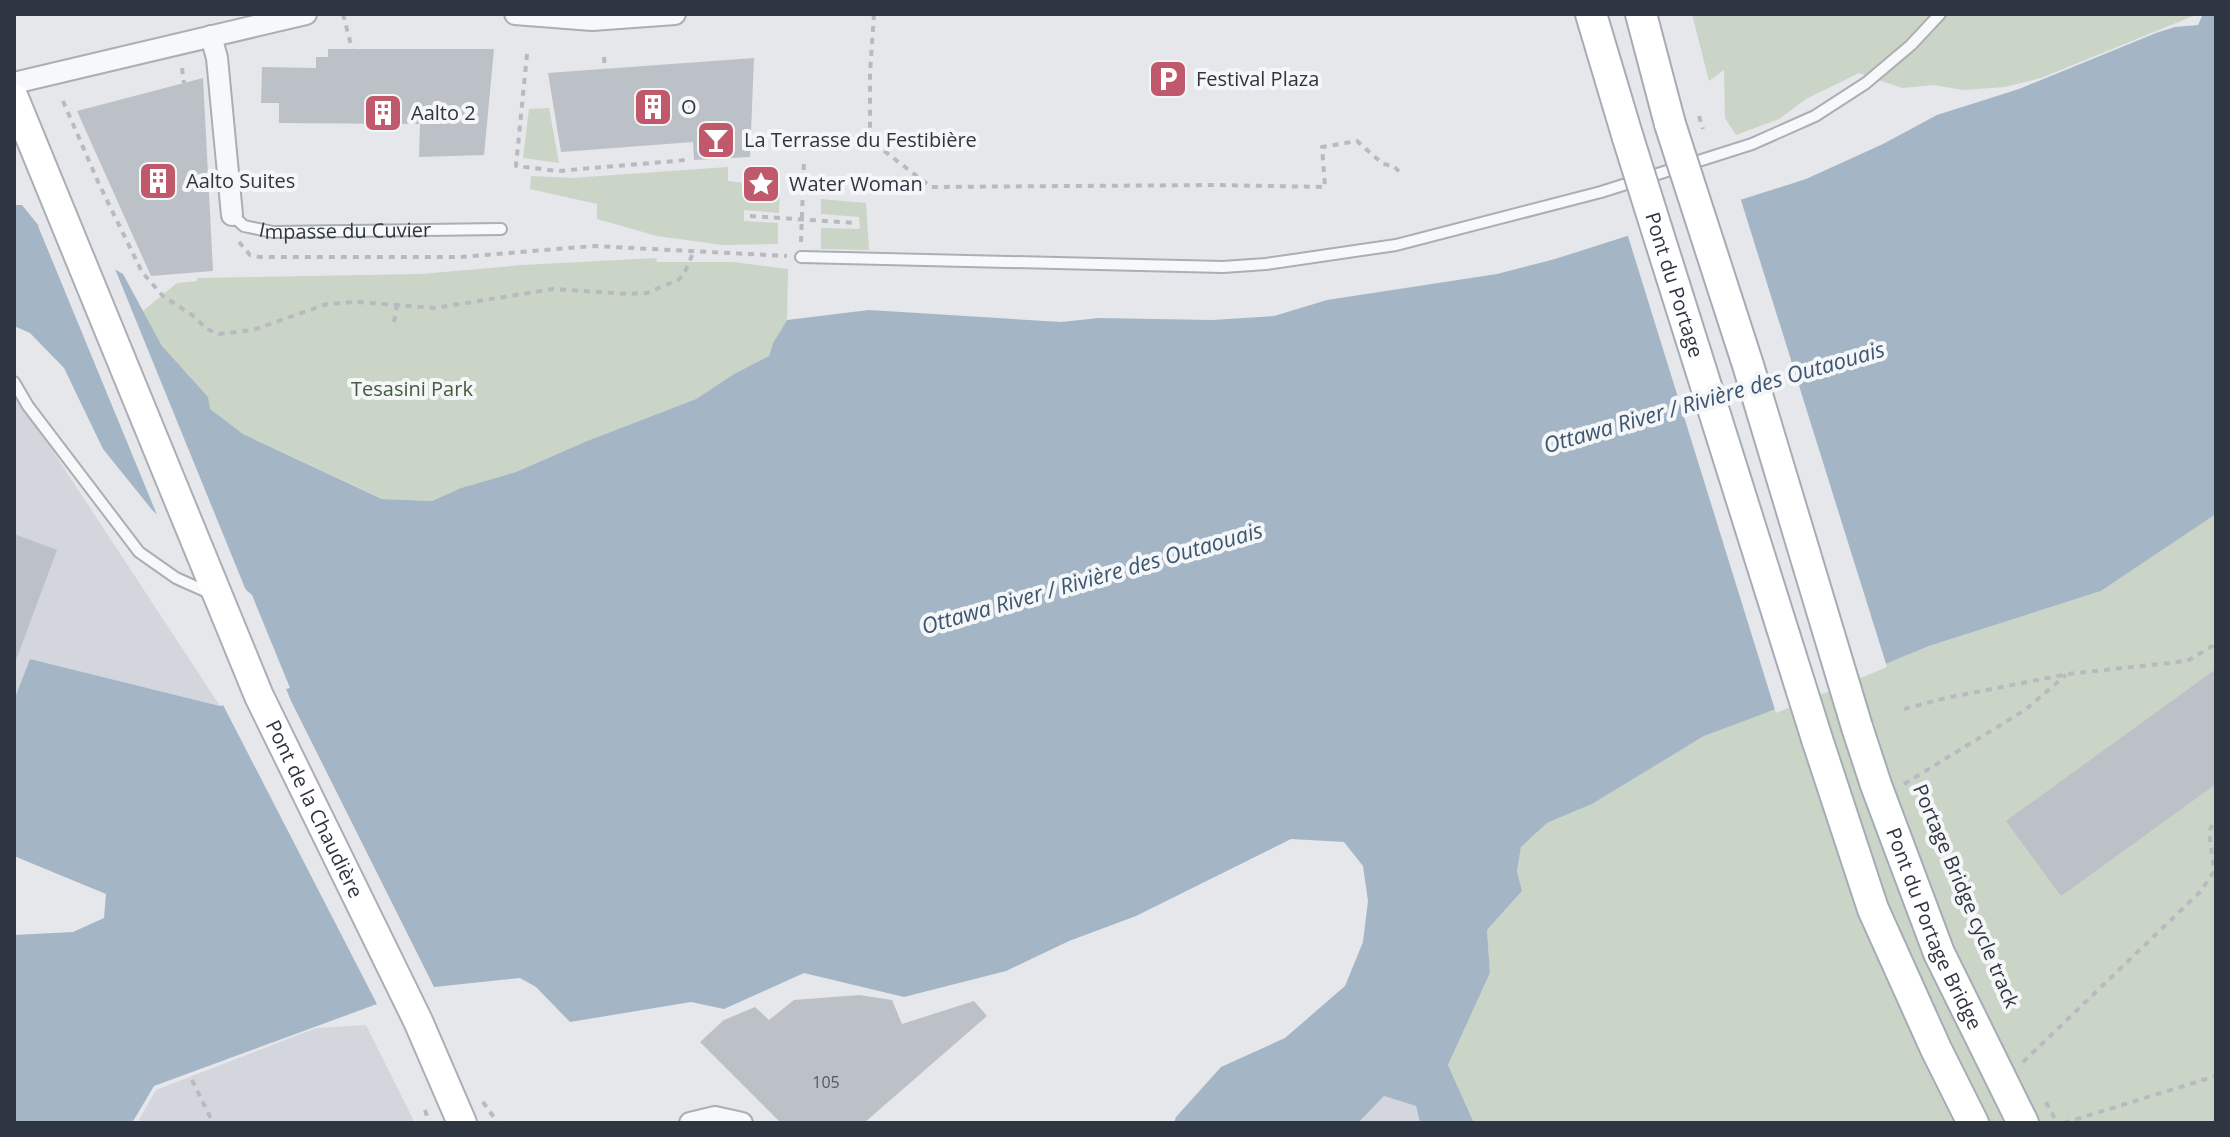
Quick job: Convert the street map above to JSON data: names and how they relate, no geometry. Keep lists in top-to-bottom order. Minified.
{"streets":{"main road":["Pont du Portage","Pont de la Chaudière","Pont du Portage Bridge"],"street":["Impasse du Cuvier"],"path":["Portage Bridge cycle track"]},"water":["Ottawa River / Rivière des Outaouais"],"parks":["Tesasini Park"],"places":{"parking":["Festival Plaza"],"building":["O","Aalto 2","Aalto Suites"],"bar":["La Terrasse du Festibière"],"place":["Water Woman"]},"house_numbers":["105"]}
